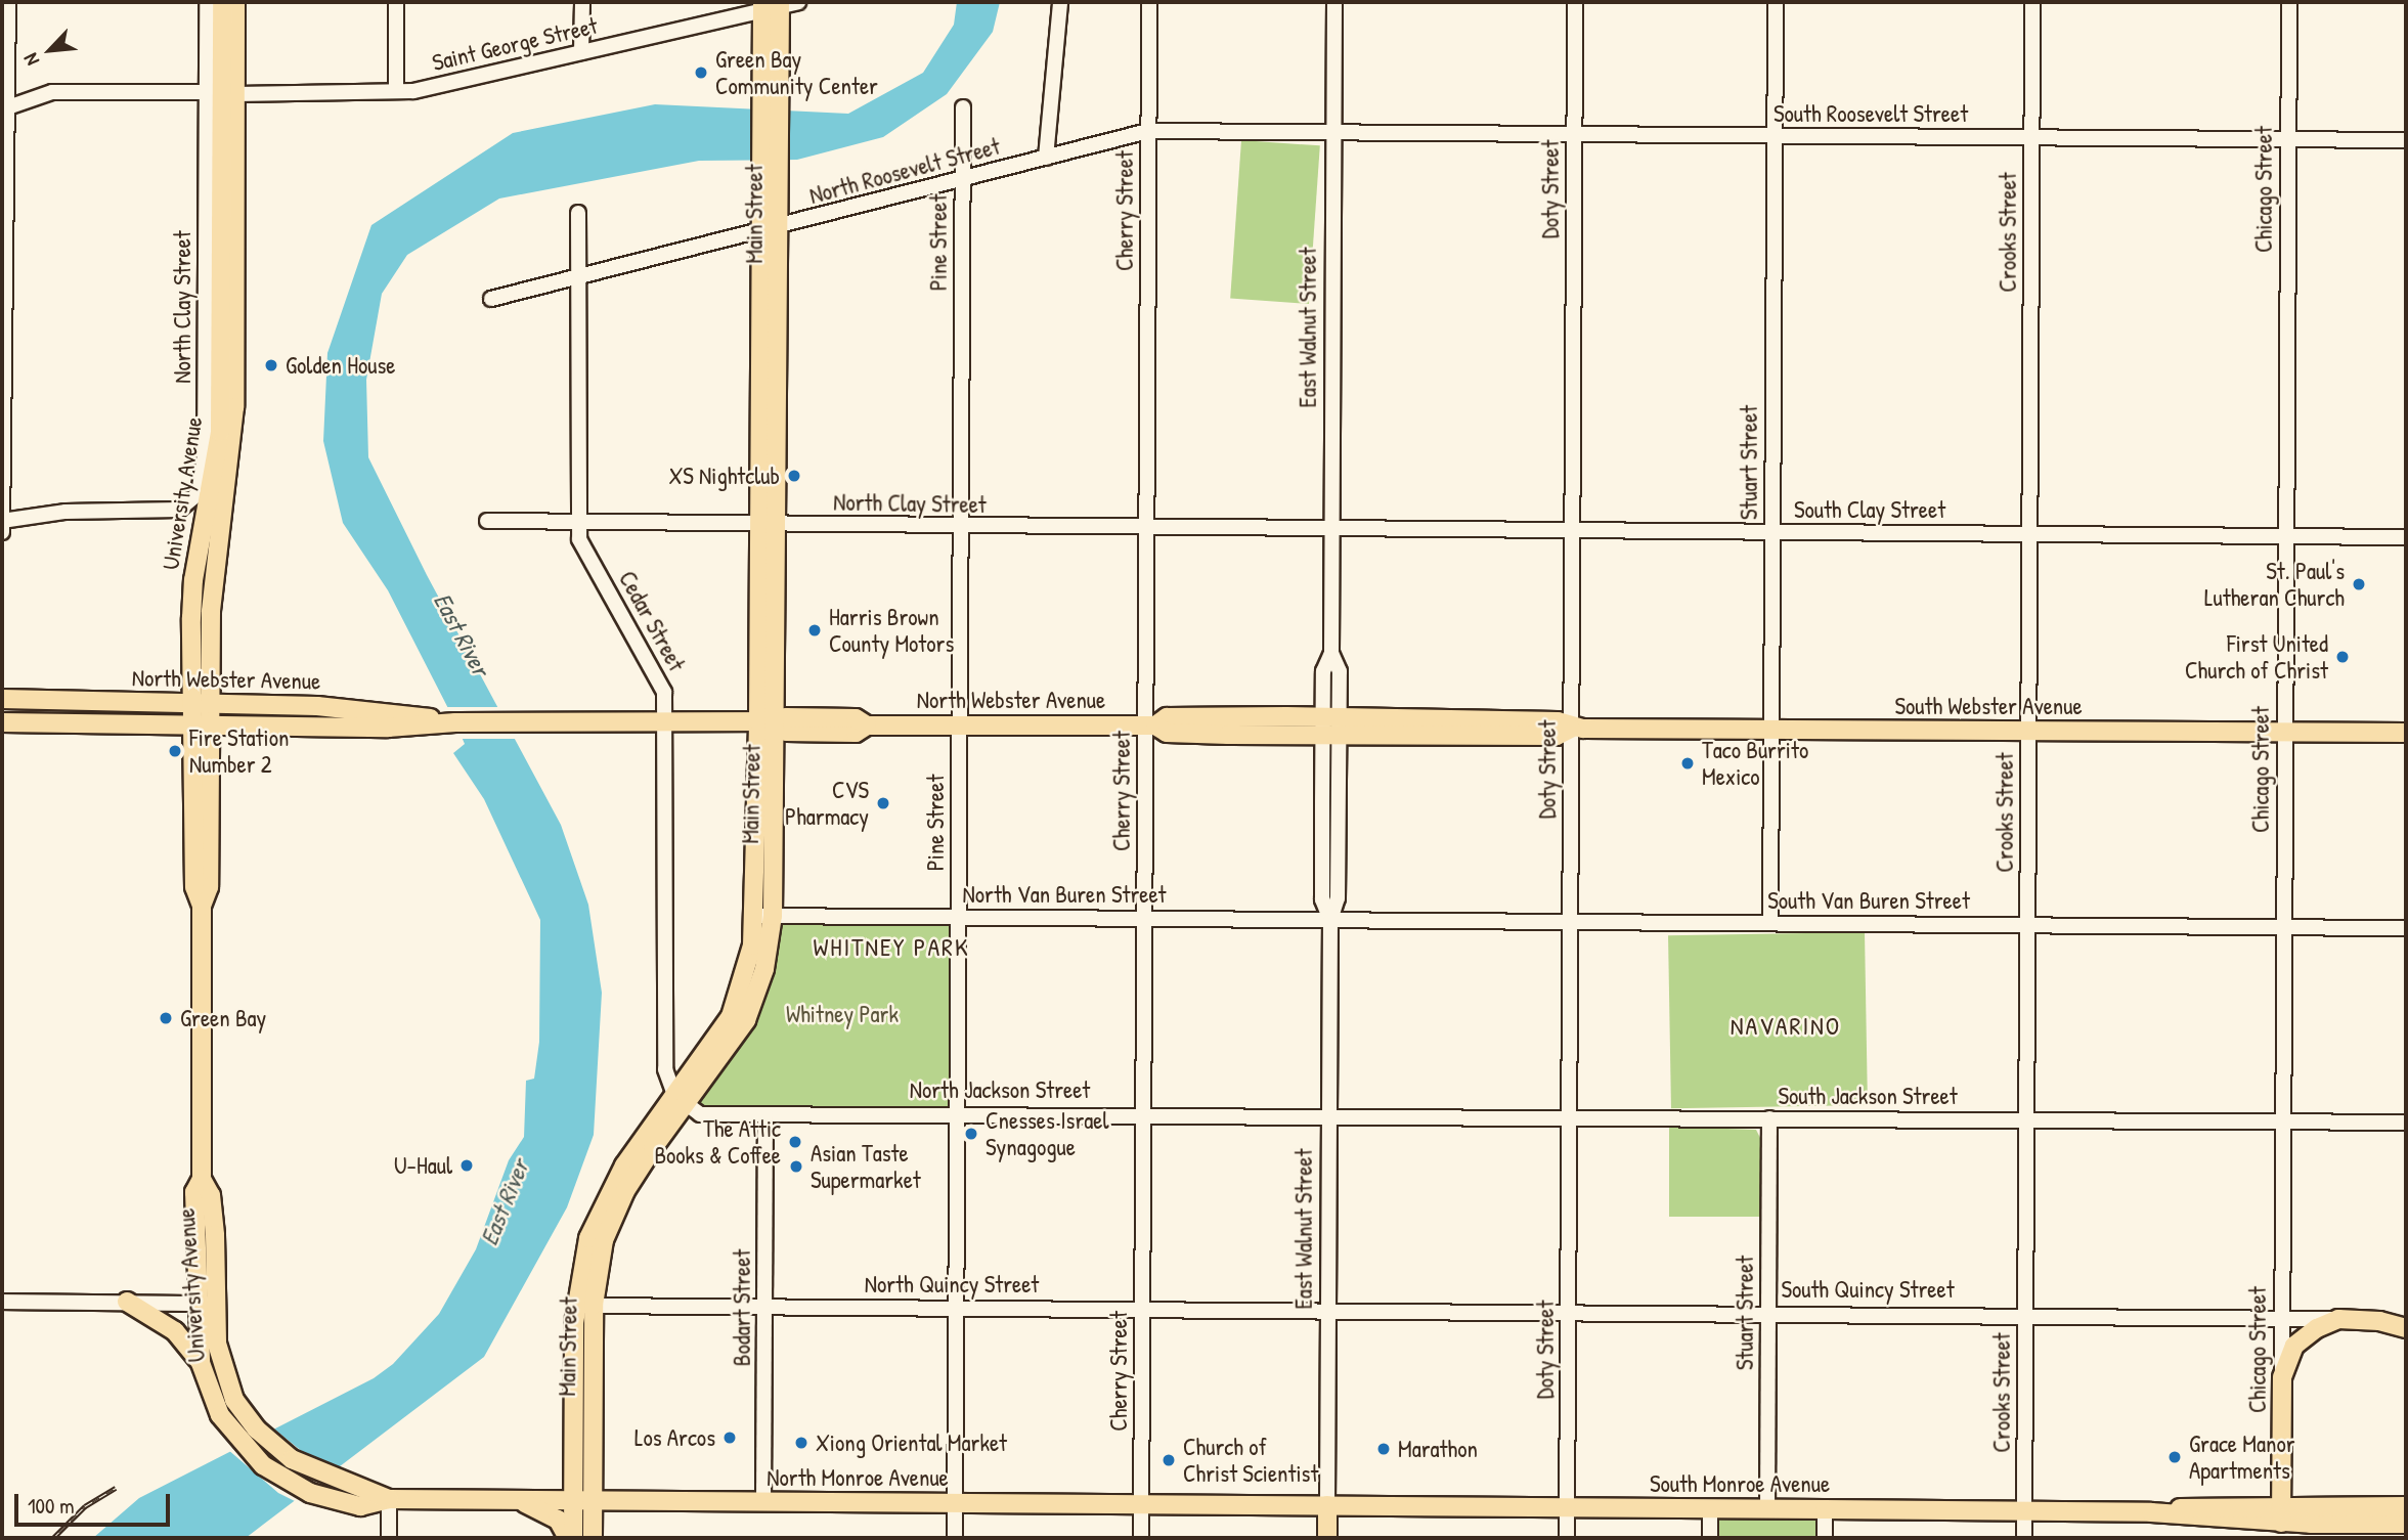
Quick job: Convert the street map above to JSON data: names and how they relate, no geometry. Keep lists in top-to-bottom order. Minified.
{"streets":{"main road":["Chicago Street","Main Street","East Walnut Street","University Avenue","North Webster Avenue","South Webster Avenue","South Quincy Street","North Monroe Avenue","South Monroe Avenue"],"street":["Saint George Street","South Roosevelt Street","North Roosevelt Street","Doty Street","Cherry Street","Crooks Street","Pine Street","North Clay Street","Stuart Street","South Clay Street","Cedar Street","North Van Buren Street","South Van Buren Street","North Jackson Street","South Jackson Street","North Quincy Street","Bodart Street"]},"crossings":[["Saint George Street","Main Street"],["Saint George Street","University Avenue"],["South Roosevelt Street","North Roosevelt Street"],["South Roosevelt Street","Doty Street"],["South Roosevelt Street","Chicago Street"],["South Roosevelt Street","Crooks Street"],["South Roosevelt Street","East Walnut Street"],["South Roosevelt Street","Stuart Street"],["North Roosevelt Street","Cherry Street"],["North Roosevelt Street","Main Street"],["North Roosevelt Street","Pine Street"],["North Roosevelt Street","East Walnut Street"],["North Roosevelt Street","Cedar Street"],["Doty Street","South Clay Street"],["Doty Street","South Webster Avenue"],["Doty Street","South Van Buren Street"],["Doty Street","South Jackson Street"],["Doty Street","South Quincy Street"],["Doty Street","South Monroe Avenue"],["Chicago Street","South Clay Street"],["Chicago Street","South Webster Avenue"],["Chicago Street","South Van Buren Street"],["Chicago Street","South Jackson Street"],["Chicago Street","South Quincy Street"],["Chicago Street","South Monroe Avenue"],["Cherry Street","North Clay Street"],["Cherry Street","North Webster Avenue"],["Cherry Street","North Van Buren Street"],["Cherry Street","North Jackson Street"],["Cherry Street","North Quincy Street"],["Cherry Street","North Monroe Avenue"],["Main Street","North Clay Street"],["Main Street","Cedar Street"],["Main Street","North Webster Avenue"],["Main Street","North Van Buren Street"],["Main Street","North Jackson Street"],["Main Street","North Quincy Street"],["Main Street","North Monroe Avenue"],["Crooks Street","South Clay Street"],["Crooks Street","South Webster Avenue"],["Crooks Street","South Van Buren Street"],["Crooks Street","South Jackson Street"],["Crooks Street","South Quincy Street"],["Crooks Street","South Monroe Avenue"],["Pine Street","North Clay Street"],["Pine Street","North Webster Avenue"],["Pine Street","North Van Buren Street"],["Pine Street","North Jackson Street"],["Pine Street","North Quincy Street"],["Pine Street","North Monroe Avenue"],["North Clay Street","East Walnut Street"],["North Clay Street","South Clay Street"],["North Clay Street","Cedar Street"],["East Walnut Street","South Clay Street"],["East Walnut Street","North Webster Avenue"],["East Walnut Street","South Webster Avenue"],["East Walnut Street","North Van Buren Street"],["East Walnut Street","South Van Buren Street"],["East Walnut Street","North Jackson Street"],["East Walnut Street","South Jackson Street"],["East Walnut Street","North Quincy Street"],["East Walnut Street","South Quincy Street"],["East Walnut Street","North Monroe Avenue"],["East Walnut Street","South Monroe Avenue"],["Stuart Street","South Clay Street"],["Stuart Street","South Webster Avenue"],["Stuart Street","South Van Buren Street"],["Stuart Street","South Jackson Street"],["Stuart Street","South Quincy Street"],["Stuart Street","South Monroe Avenue"],["University Avenue","North Webster Avenue"],["University Avenue","North Monroe Avenue"],["Cedar Street","North Webster Avenue"],["Cedar Street","North Jackson Street"],["North Webster Avenue","South Webster Avenue"],["North Van Buren Street","South Van Buren Street"],["North Jackson Street","South Jackson Street"],["North Jackson Street","Bodart Street"],["North Quincy Street","South Quincy Street"],["North Quincy Street","Bodart Street"],["Bodart Street","North Monroe Avenue"],["North Monroe Avenue","South Monroe Avenue"]],"districts":["WHITNEY PARK","NAVARINO"],"water":["East River"],"parks":["Whitney Park"],"places":["Green Bay Community Center","Golden House","XS Nightclub","St. Paul's Lutheran Church","Harris Brown County Motors","First United Church of Christ","Fire Station Number 2","Taco Burrito Mexico","CVS Pharmacy","Green Bay","Cnesses Israel Synagogue","The Attic Books & Coffee","U-Haul","Asian Taste Supermarket","Los Arcos","Xiong Oriental Market","Marathon","Grace Manor Apartments","Church of Christ Scientist"],"scale_bar":"100 m","north":"bottom left"}
